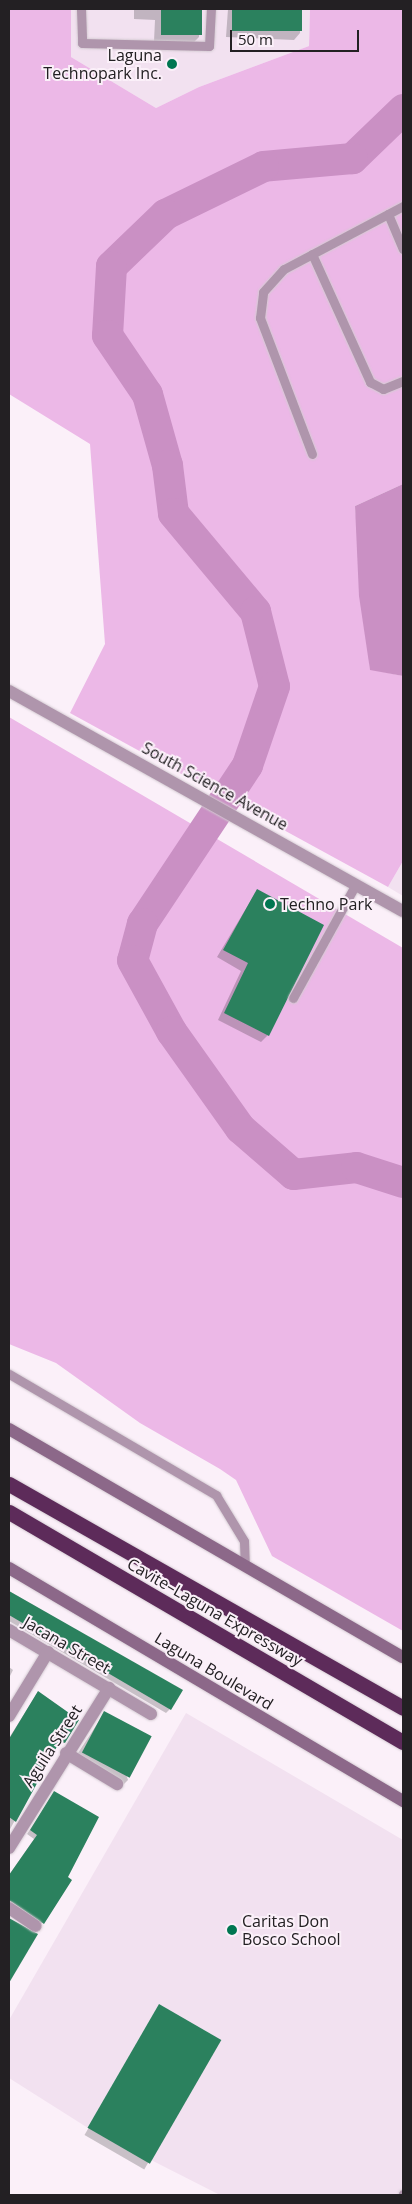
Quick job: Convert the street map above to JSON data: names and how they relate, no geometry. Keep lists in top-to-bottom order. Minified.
{"streets":{"highway":["Cavite–Laguna Expressway"],"main road":["Laguna Boulevard"],"street":["South Science Avenue","Jacana Street","Aguila Street"]},"crossings":[["Jacana Street","Aguila Street"]],"places":["Laguna Technopark Inc.","Techno Park","Caritas Don Bosco School"],"scale_bar":"50 m"}
